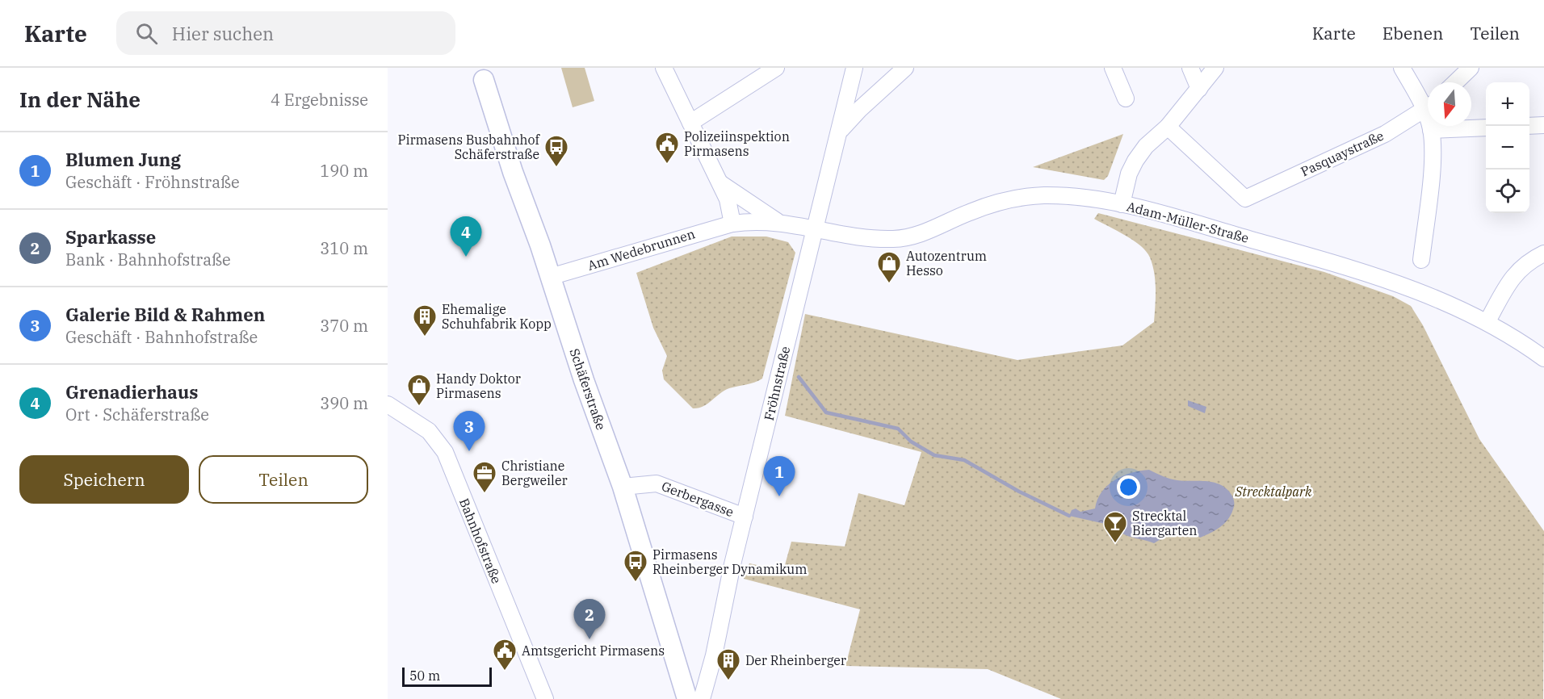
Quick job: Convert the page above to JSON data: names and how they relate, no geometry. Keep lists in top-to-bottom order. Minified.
{"streets":{"main road":["Schäferstraße"],"street":["Pasquaystraße","Adam-Müller-Straße","Am Wedebrunnen","Fröhnstraße","Gerbergasse","Bahnhofstraße"]},"crossings":[["Adam-Müller-Straße","Am Wedebrunnen"],["Adam-Müller-Straße","Fröhnstraße"],["Am Wedebrunnen","Schäferstraße"],["Fröhnstraße","Gerbergasse"],["Schäferstraße","Gerbergasse"]],"parks":["Strecktalpark"],"places":{"public building":["Polizeiinspektion Pirmasens","Amtsgericht Pirmasens"],"bus stop":["Pirmasens Busbahnhof Schäferstraße","Pirmasens Rheinberger Dynamikum"],"shop":["Autozentrum Hesso","Handy Doktor Pirmasens"],"building":["Ehemalige Schuhfabrik Kopp","Der Rheinberger"],"office":["Christiane Bergweiler"],"bar":["Strecktal Biergarten"]},"scale_bar":"50 m","north":"bottom","page":{"header":"Karte","search":"Hier suchen","nav":["Karte","Ebenen","Teilen"],"heading":["In der Nähe","4 Ergebnisse"],"map_buttons":["+","−"],"list":[{"mark":"1","name":"Blumen Jung","note":"Geschäft · Fröhnstraße","value":"190 m"},{"mark":"2","name":"Sparkasse","note":"Bank · Bahnhofstraße","value":"310 m"},{"mark":"3","name":"Galerie Bild & Rahmen","note":"Geschäft · Bahnhofstraße","value":"370 m"},{"mark":"4","name":"Grenadierhaus","note":"Ort · Schäferstraße","value":"390 m"}],"pins":["4","3","1","2"],"buttons":["Speichern","Teilen"],"scale":"50 m"}}
